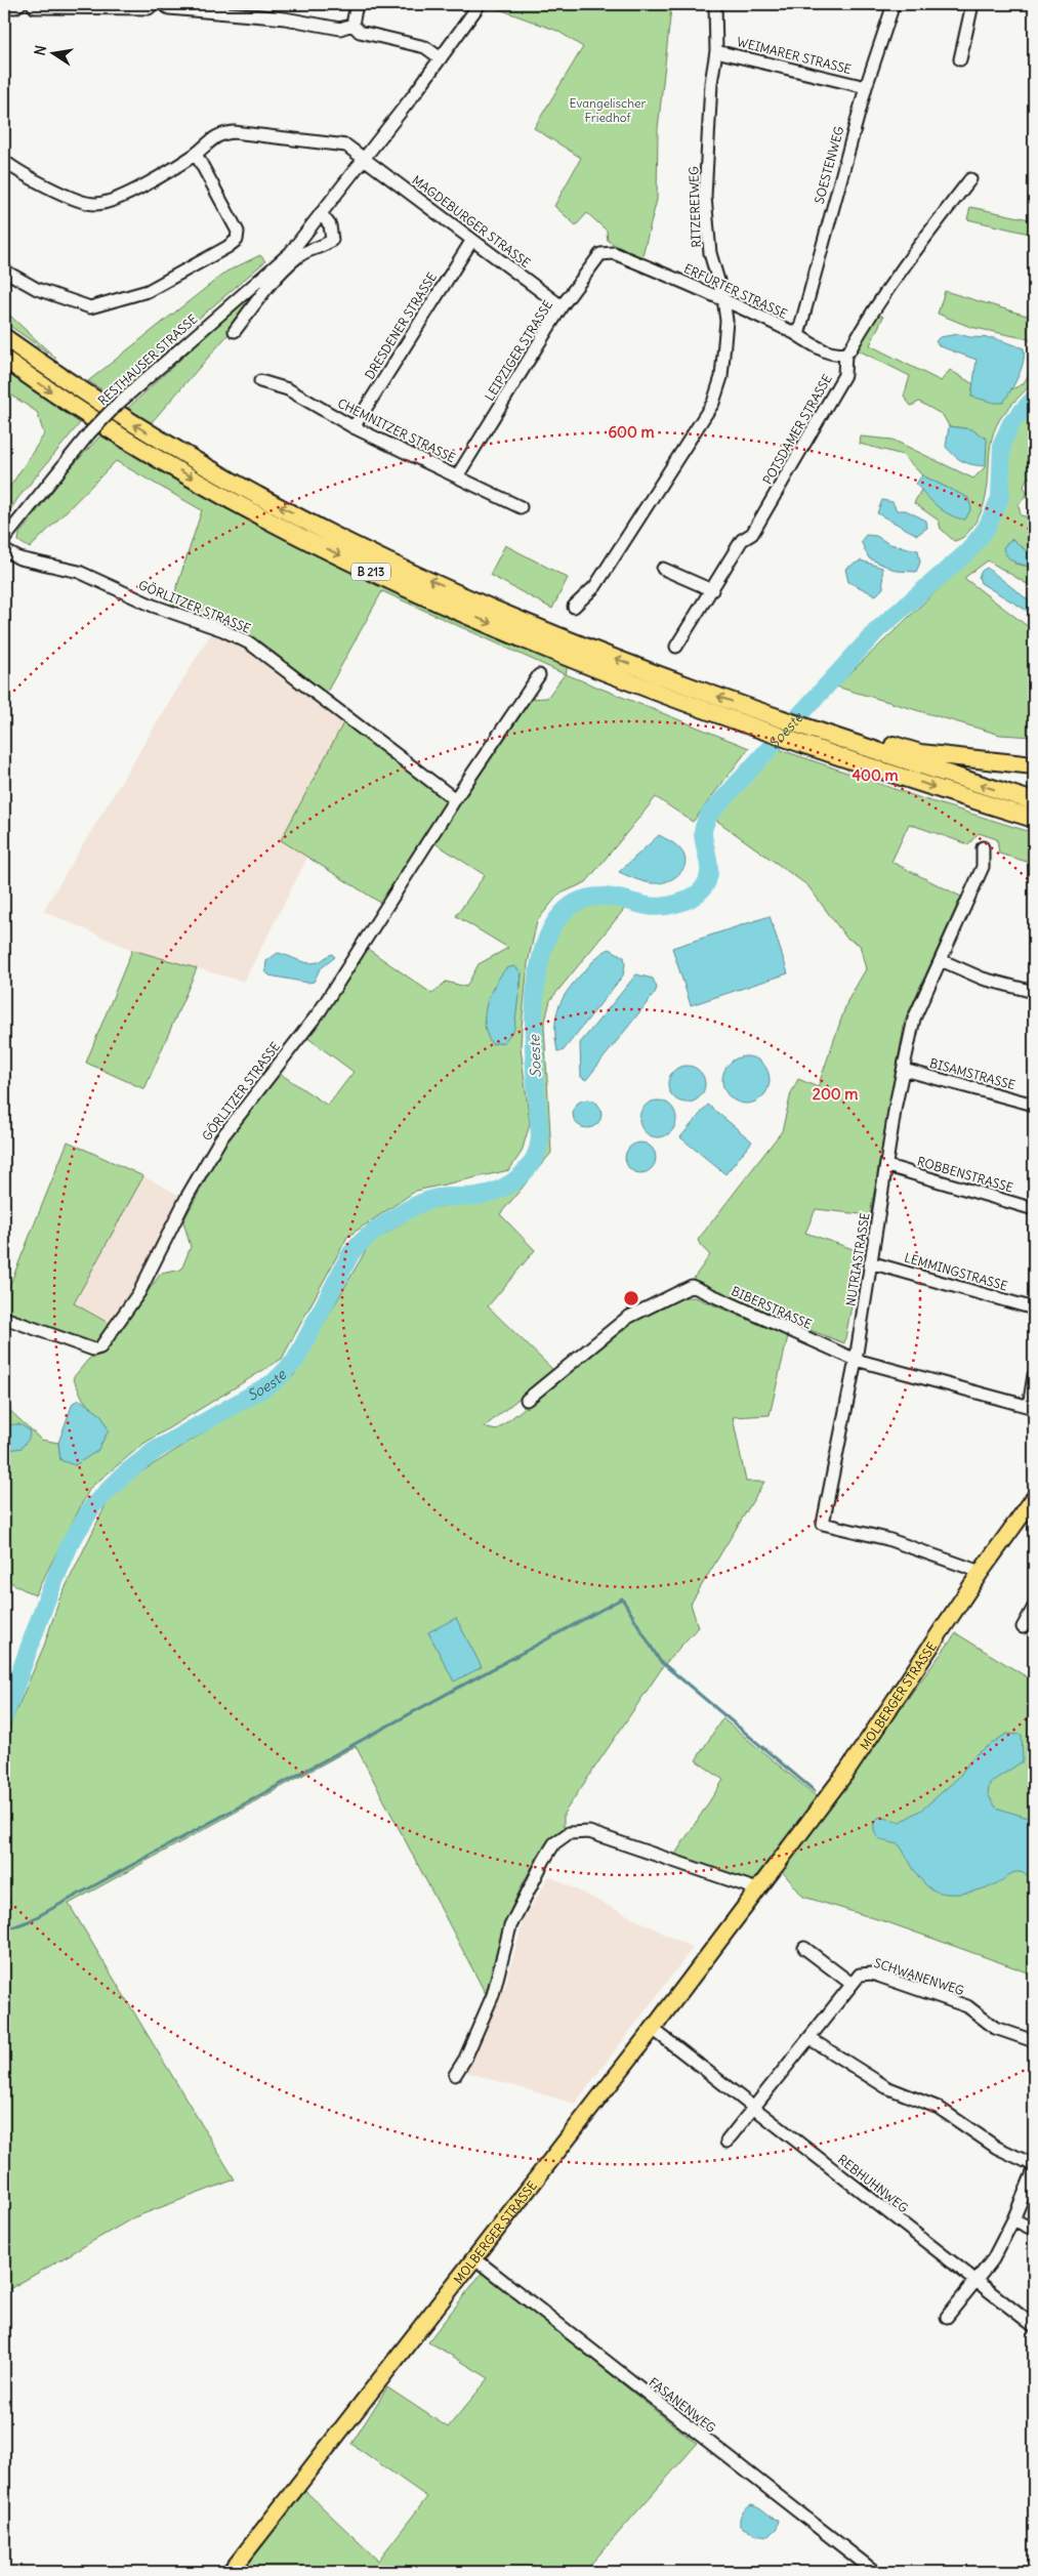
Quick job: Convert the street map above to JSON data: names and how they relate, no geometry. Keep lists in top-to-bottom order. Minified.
{"streets":{"highway":["B 213"],"main road":["MOLBERGER STRASSE"],"street":["WEIMARER STRASSE","SOESTENWEG","RITZEREIWEG","MAGDEBURGER STRASSE","ERFURTER STRASSE","DRESDENER STRASSE","LEIPZIGER STRASSE","RESTHAUSER STRASSE","POTSDAMER STRASSE","CHEMNITZER STRASSE","GÖRLITZER STRASSE","BISAMSTRASSE","ROBBENSTRASSE","NUTRIASTRASSE","LEMMINGSTRASSE","BIBERSTRASSE","SCHWANENWEG","REBHUHNWEG","FASANENWEG"]},"crossings":[["WEIMARER STRASSE","SOESTENWEG"],["WEIMARER STRASSE","RITZEREIWEG"],["SOESTENWEG","ERFURTER STRASSE"],["RITZEREIWEG","ERFURTER STRASSE"],["MAGDEBURGER STRASSE","DRESDENER STRASSE"],["MAGDEBURGER STRASSE","LEIPZIGER STRASSE"],["MAGDEBURGER STRASSE","RESTHAUSER STRASSE"],["ERFURTER STRASSE","LEIPZIGER STRASSE"],["ERFURTER STRASSE","POTSDAMER STRASSE"],["DRESDENER STRASSE","CHEMNITZER STRASSE"],["LEIPZIGER STRASSE","CHEMNITZER STRASSE"],["BISAMSTRASSE","NUTRIASTRASSE"],["ROBBENSTRASSE","NUTRIASTRASSE"],["NUTRIASTRASSE","LEMMINGSTRASSE"],["NUTRIASTRASSE","BIBERSTRASSE"],["NUTRIASTRASSE","MOLBERGER STRASSE"],["MOLBERGER STRASSE","REBHUHNWEG"],["MOLBERGER STRASSE","FASANENWEG"],["SCHWANENWEG","REBHUHNWEG"]],"water":["Soeste"],"parks":["Evangelischer Friedhof"],"north":"left","rings":["600 m","400 m","200 m"]}
